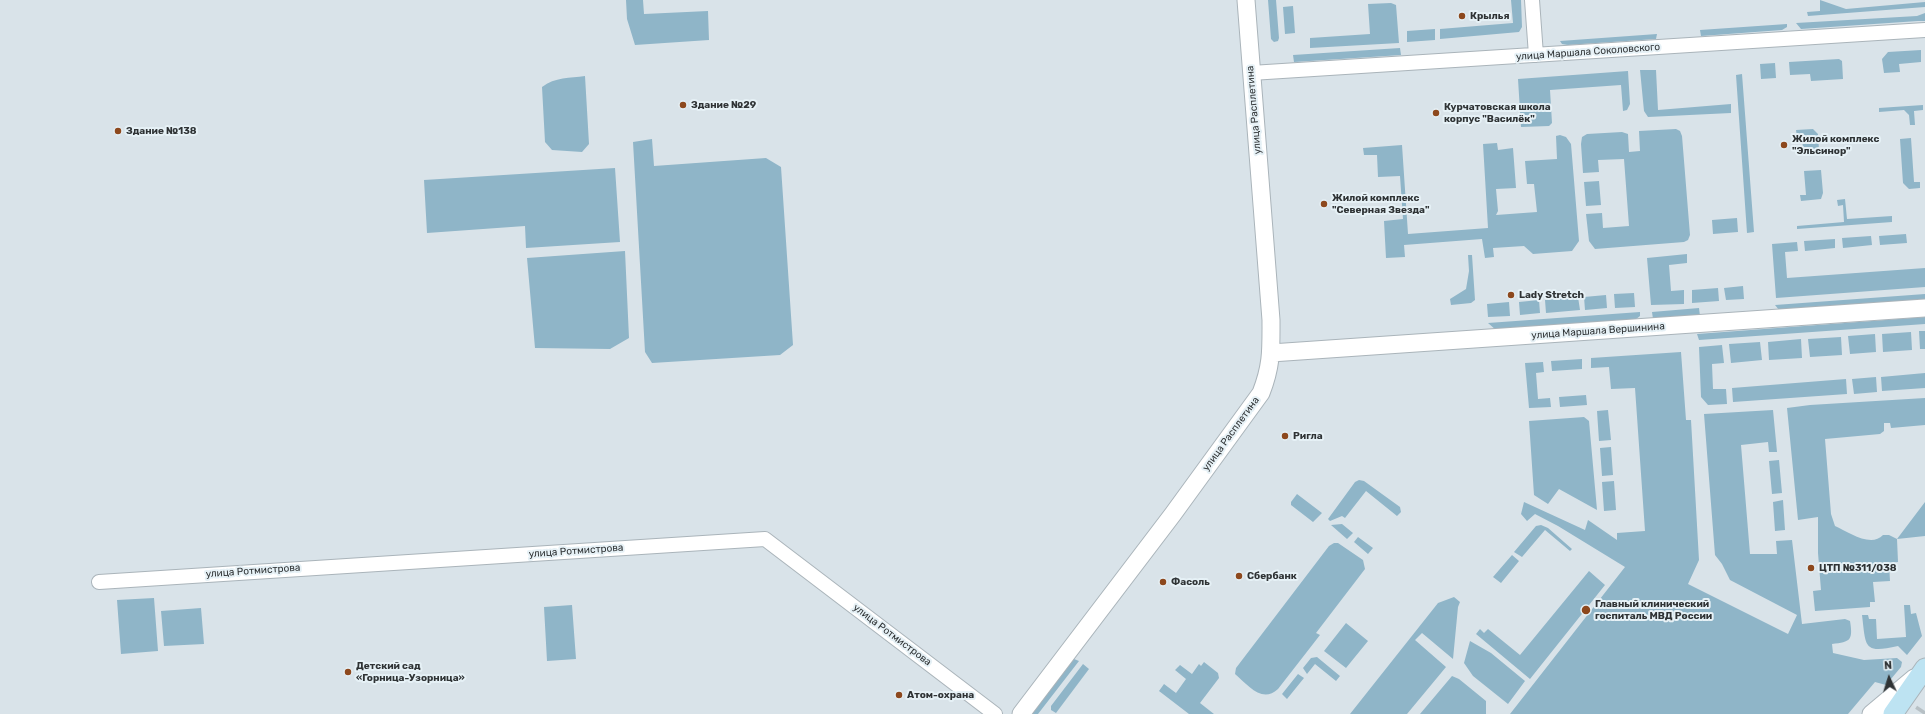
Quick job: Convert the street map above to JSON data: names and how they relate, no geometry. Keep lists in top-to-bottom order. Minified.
{"streets":{"street":["улица Маршала Соколовского","улица Расплетина","улица Маршала Вершинина","улица Ротмистрова"]},"crossings":[["улица Маршала Соколовского","улица Расплетина"],["улица Расплетина","улица Маршала Вершинина"]],"places":["Крылья","Здание №29","Курчатовская школа корпус \"Василёк\"","Здание №138","Жилой комплекс \"Эльсинор\"","Жилой комплекс \"Северная Звезда\"","Lady Stretch","Ригла","ЦТП №311/038","Сбербанк","Фасоль","Главный клинический госпиталь МВД России","Детский сад «Горница-Узорница»","Атом-охрана"],"north":"top"}
